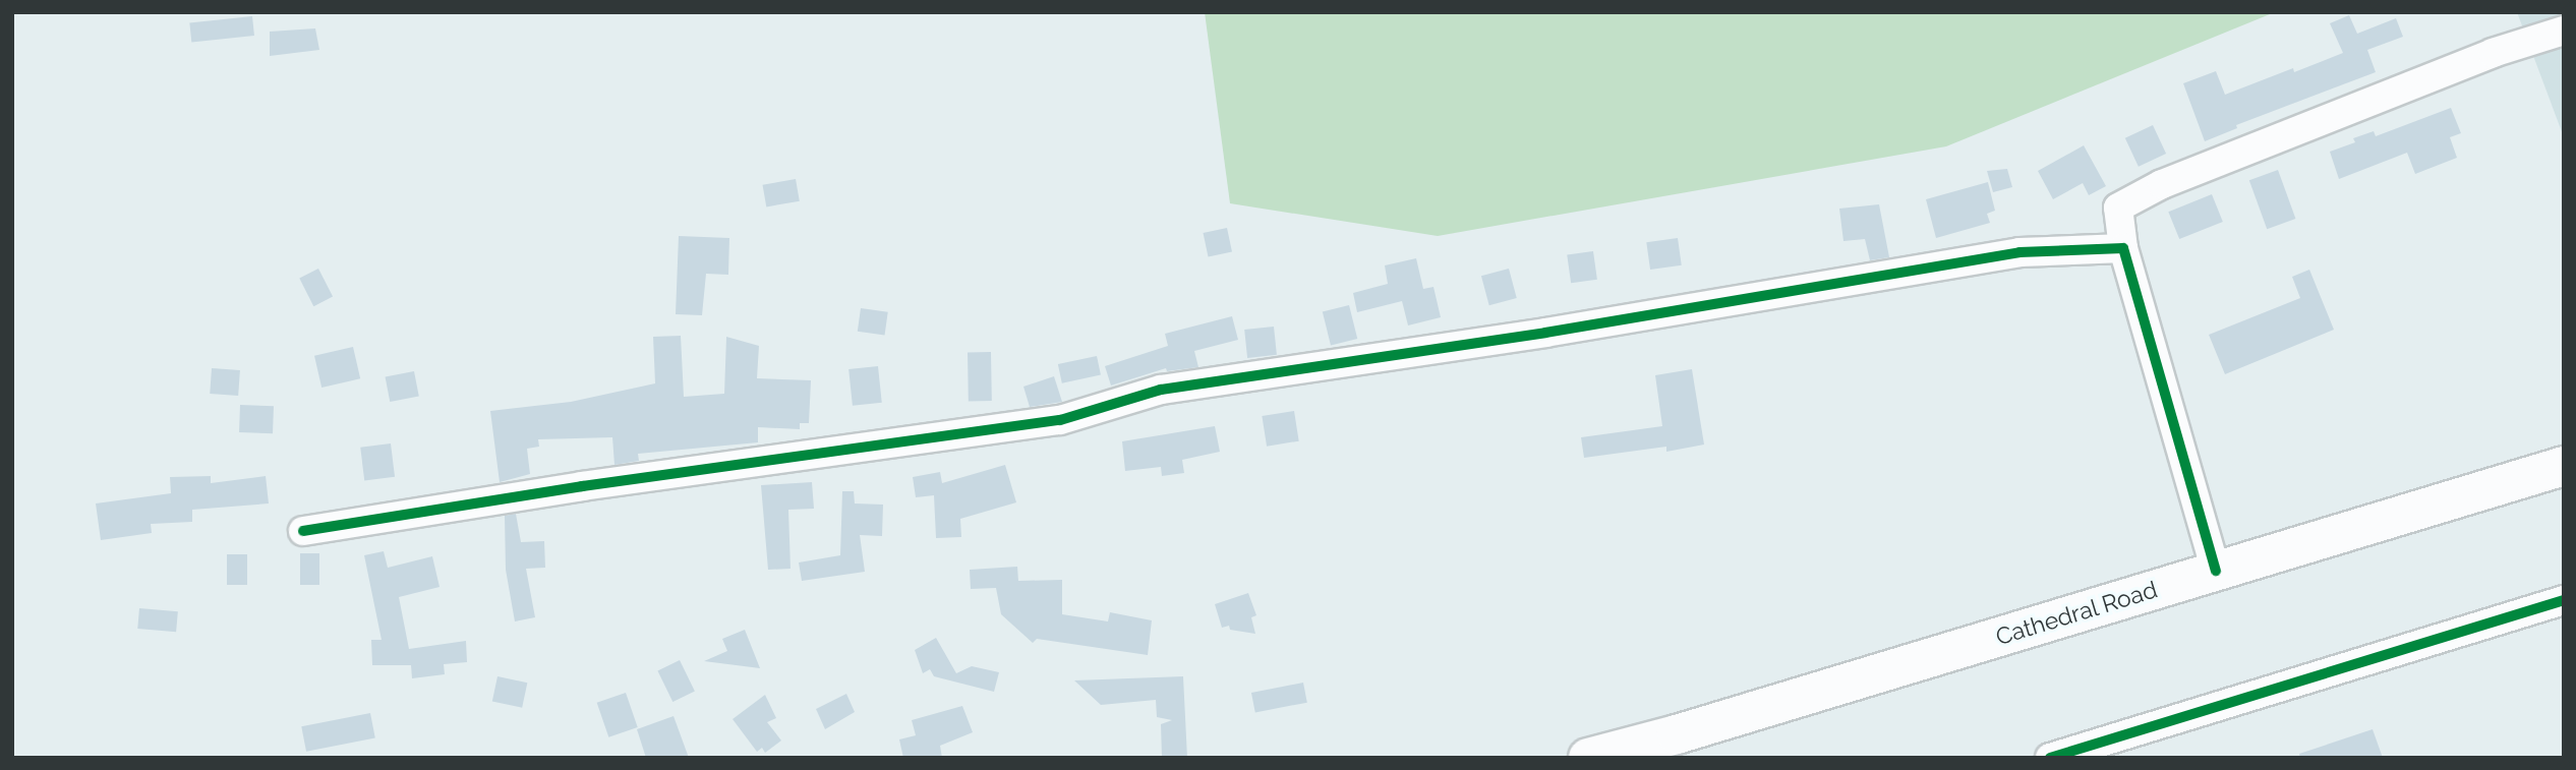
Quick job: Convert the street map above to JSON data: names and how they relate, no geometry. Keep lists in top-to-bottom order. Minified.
{"streets":{"main road":["Cathedral Road"]}}
